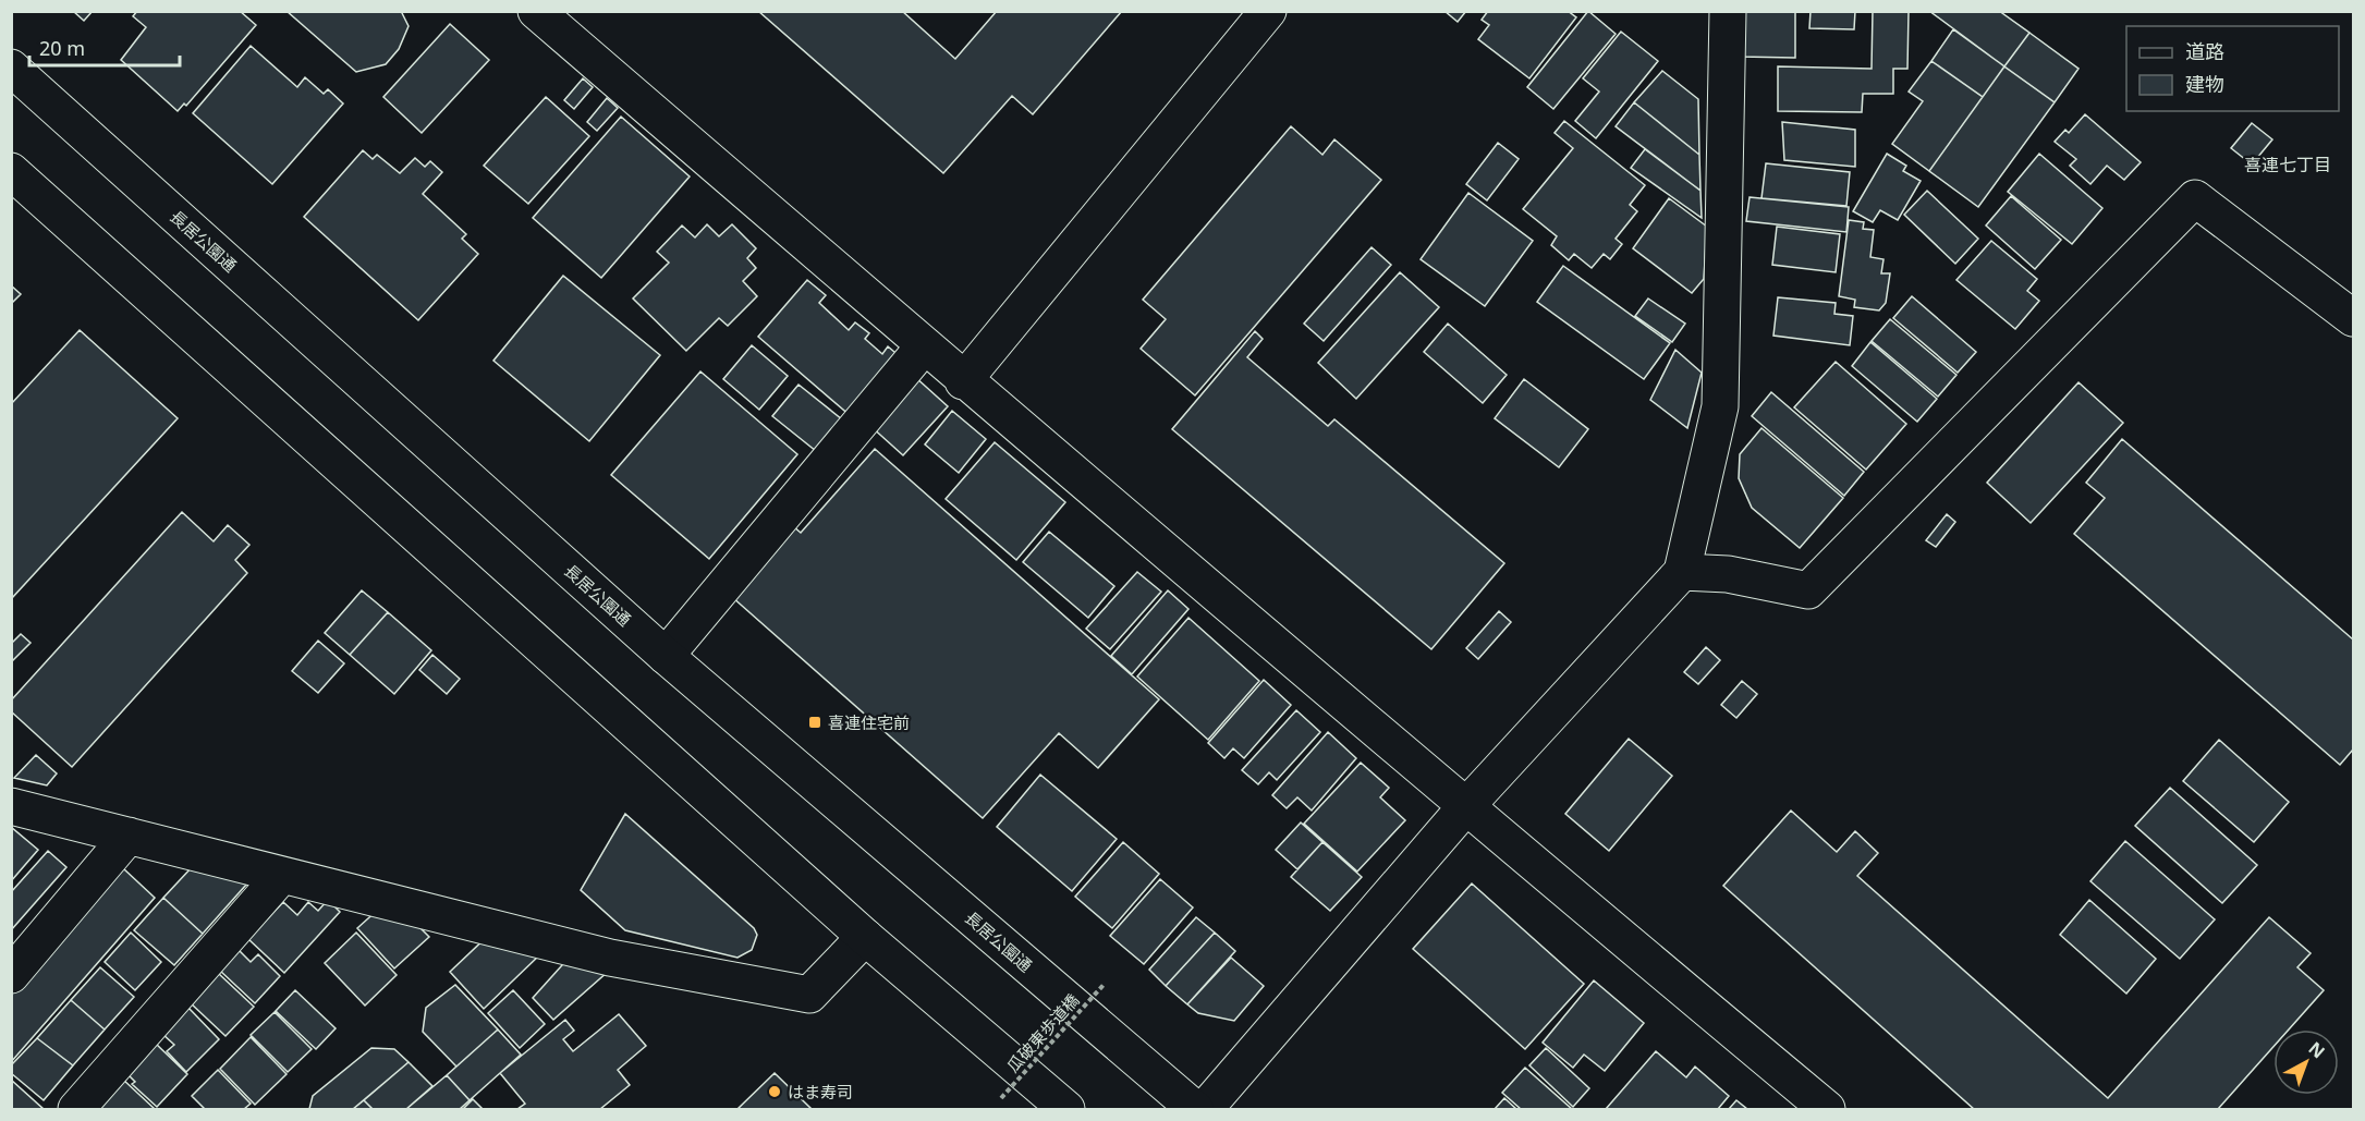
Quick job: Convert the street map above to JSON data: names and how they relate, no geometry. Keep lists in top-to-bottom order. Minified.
{"streets":{"street":["長居公園通"],"path":["瓜破東歩道橋"]},"districts":["喜連七丁目"],"places":{"transit":["喜連住宅前"],"other":["はま寿司"]},"legend":["道路","建物"],"scale_bar":"20 m","north":"top right"}
